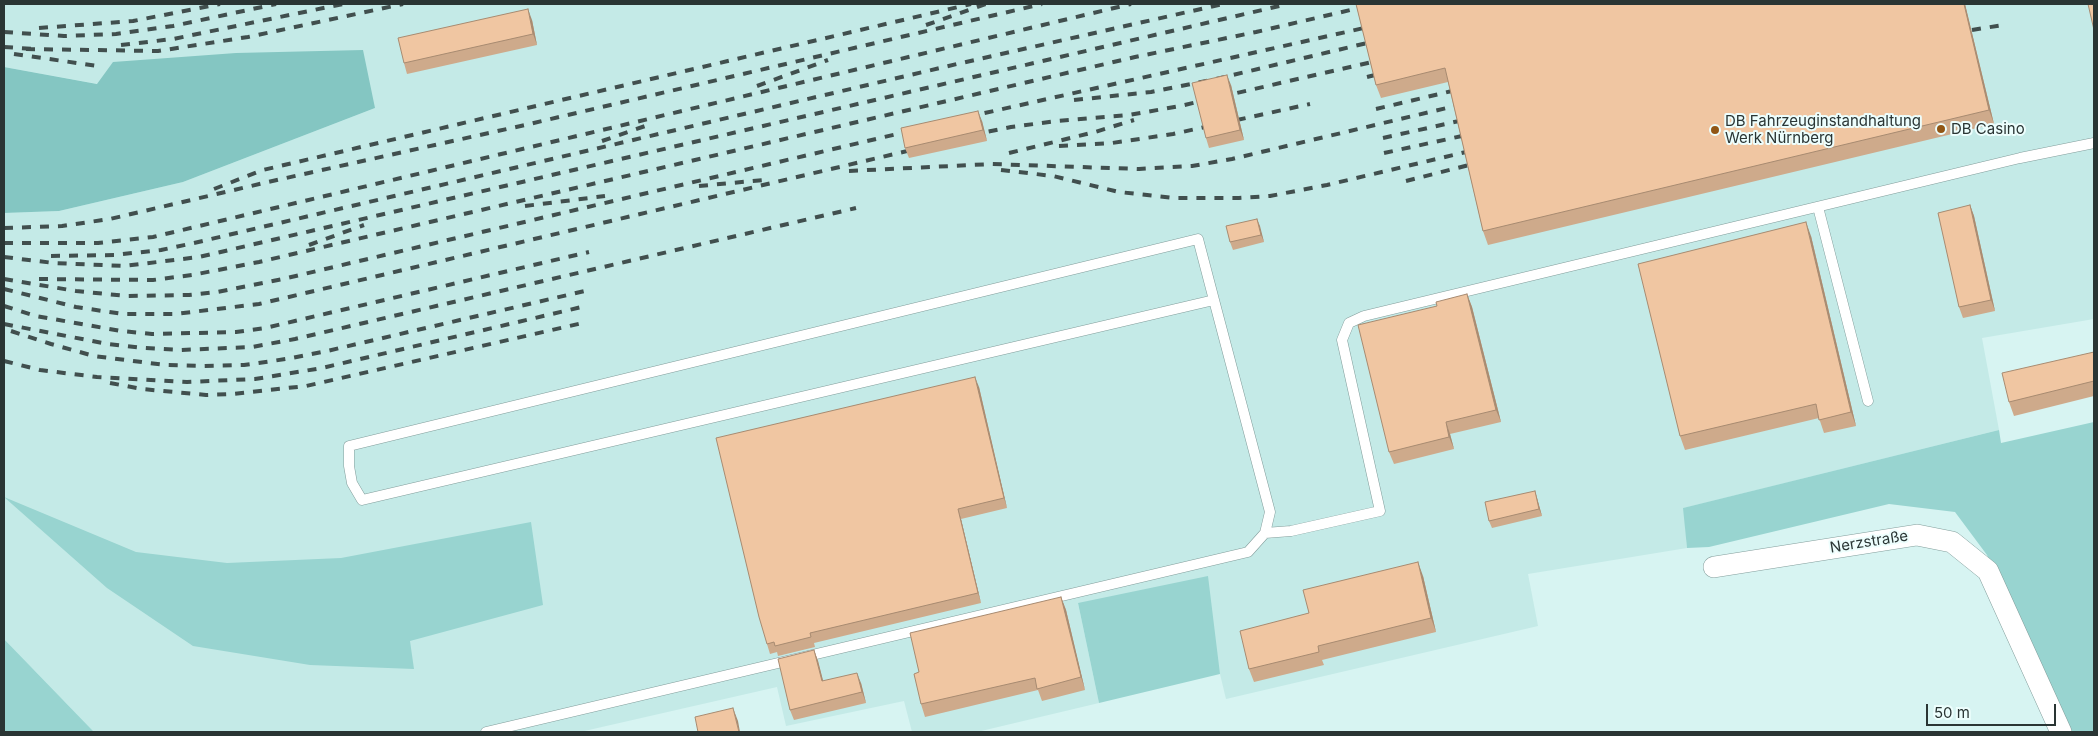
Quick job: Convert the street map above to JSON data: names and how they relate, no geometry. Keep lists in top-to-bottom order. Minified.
{"streets":{"street":["Nerzstraße"]},"places":["DB Casino","DB Fahrzeuginstandhaltung Werk Nürnberg"],"scale_bar":"50 m"}
